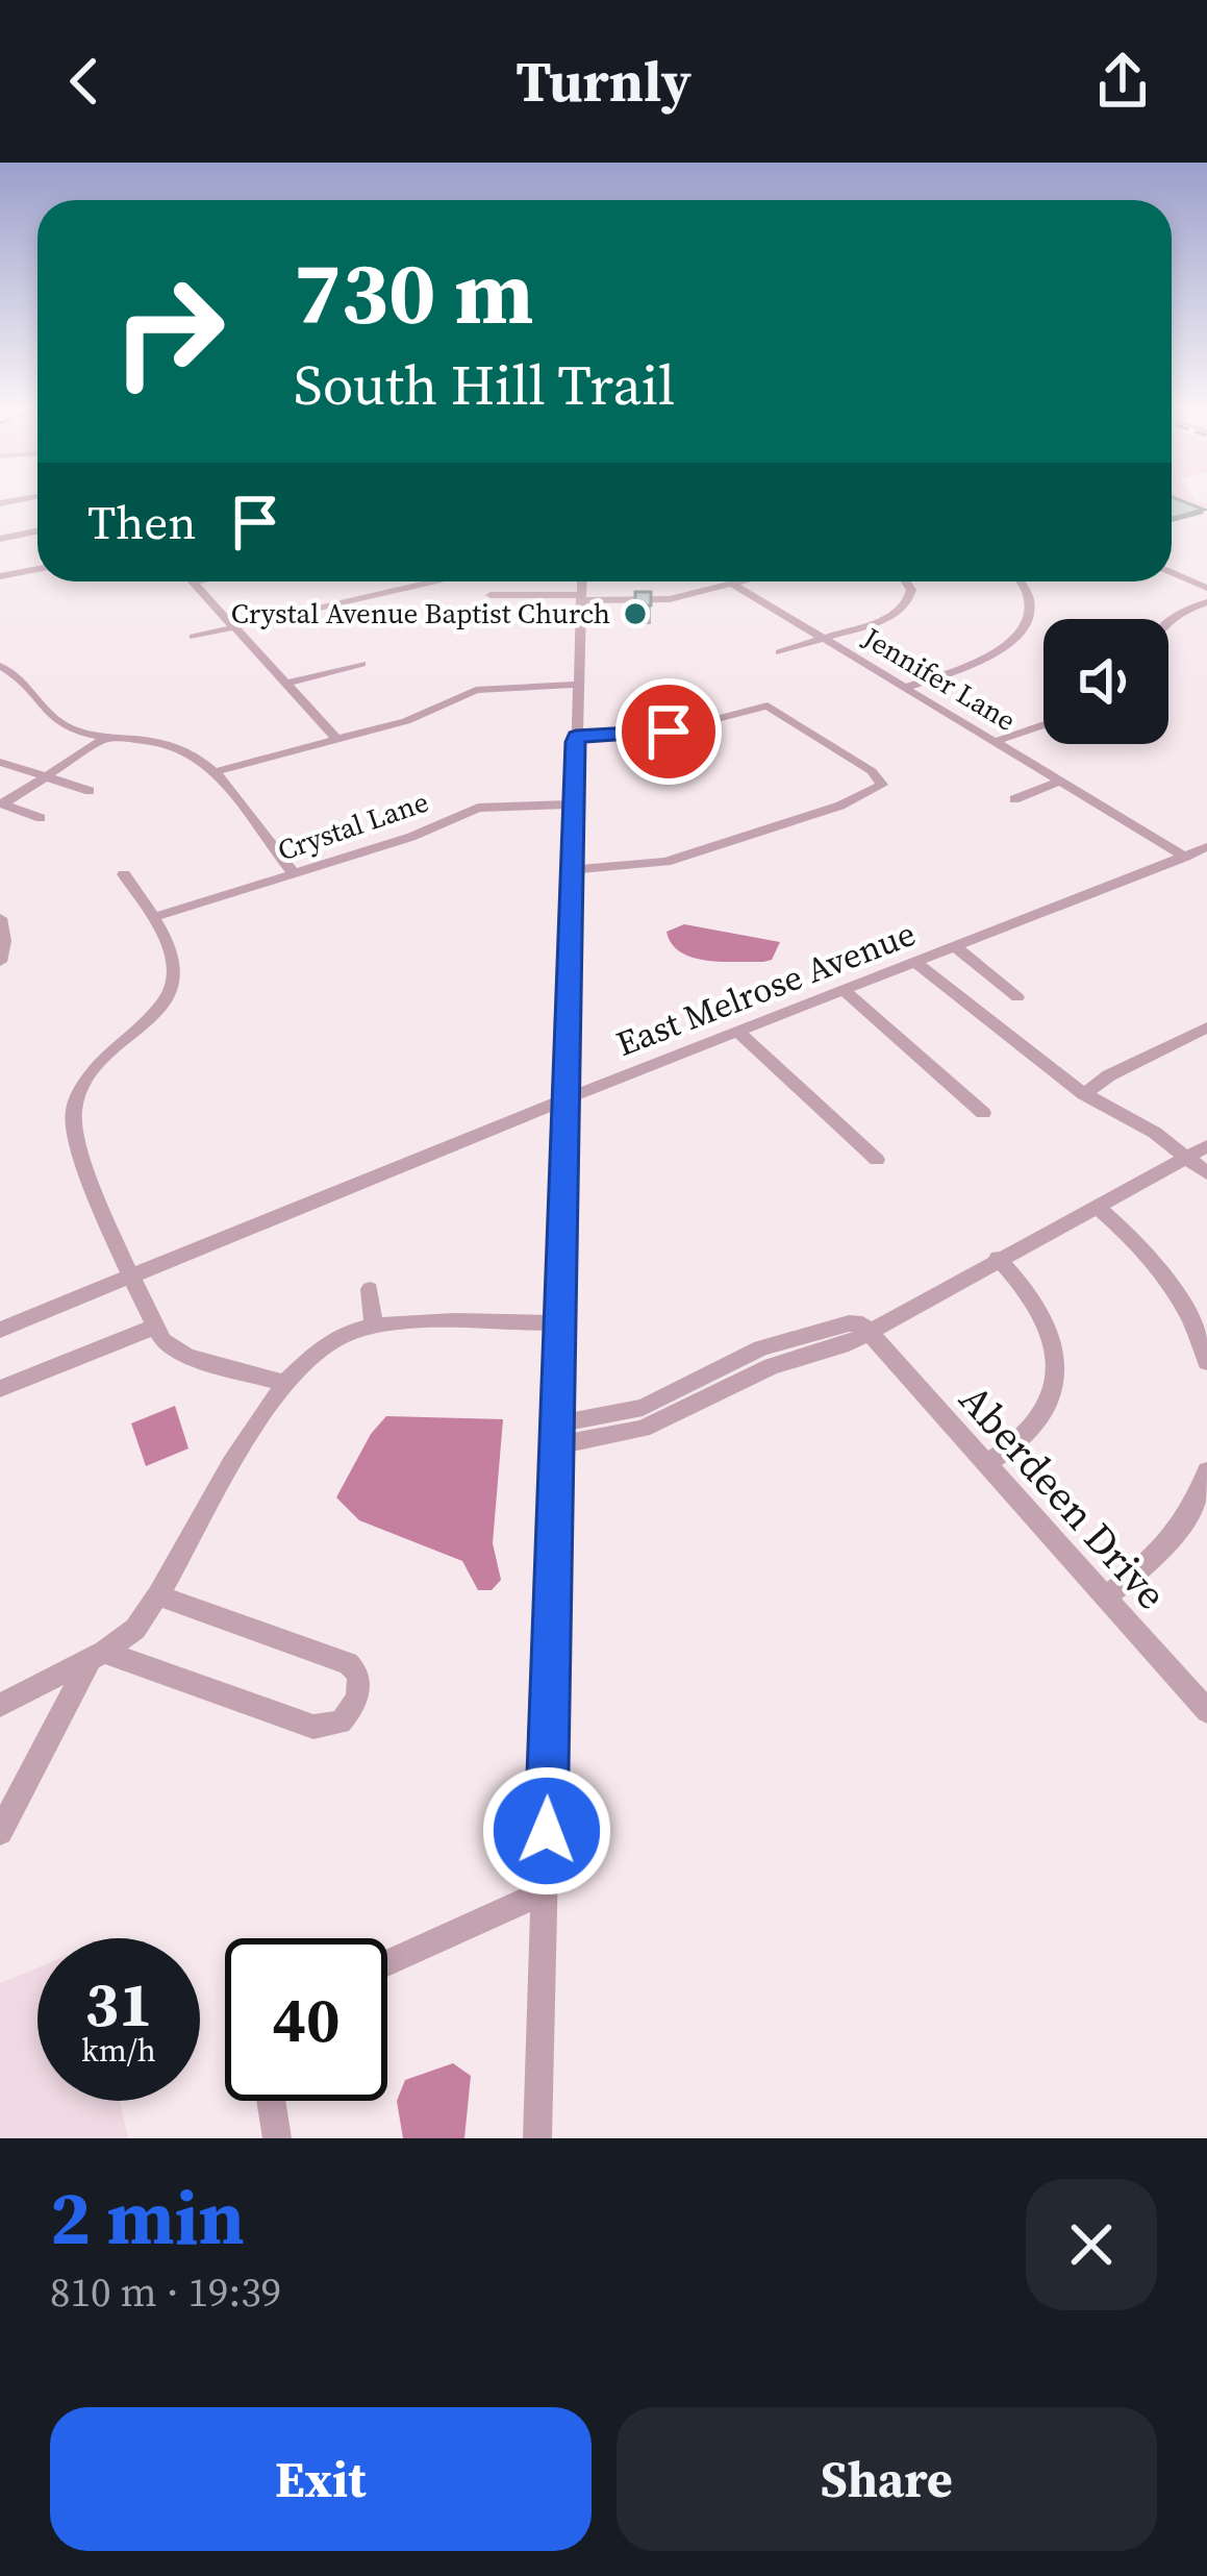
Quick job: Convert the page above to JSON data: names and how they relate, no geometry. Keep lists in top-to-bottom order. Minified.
{"streets":{"street":["Jennifer Lane","Crystal Lane","East Melrose Avenue","Aberdeen Drive"]},"crossings":[["Jennifer Lane","East Melrose Avenue"]],"places":["Crystal Avenue Baptist Church"],"page":{"header":"Turnly","turn":["730 m","South Hill Trail"],"then":"Then","speed":"31 km/h","limit":"40","heading":["2 min","810 m · 19:39"],"buttons":["Exit","Share"]}}
